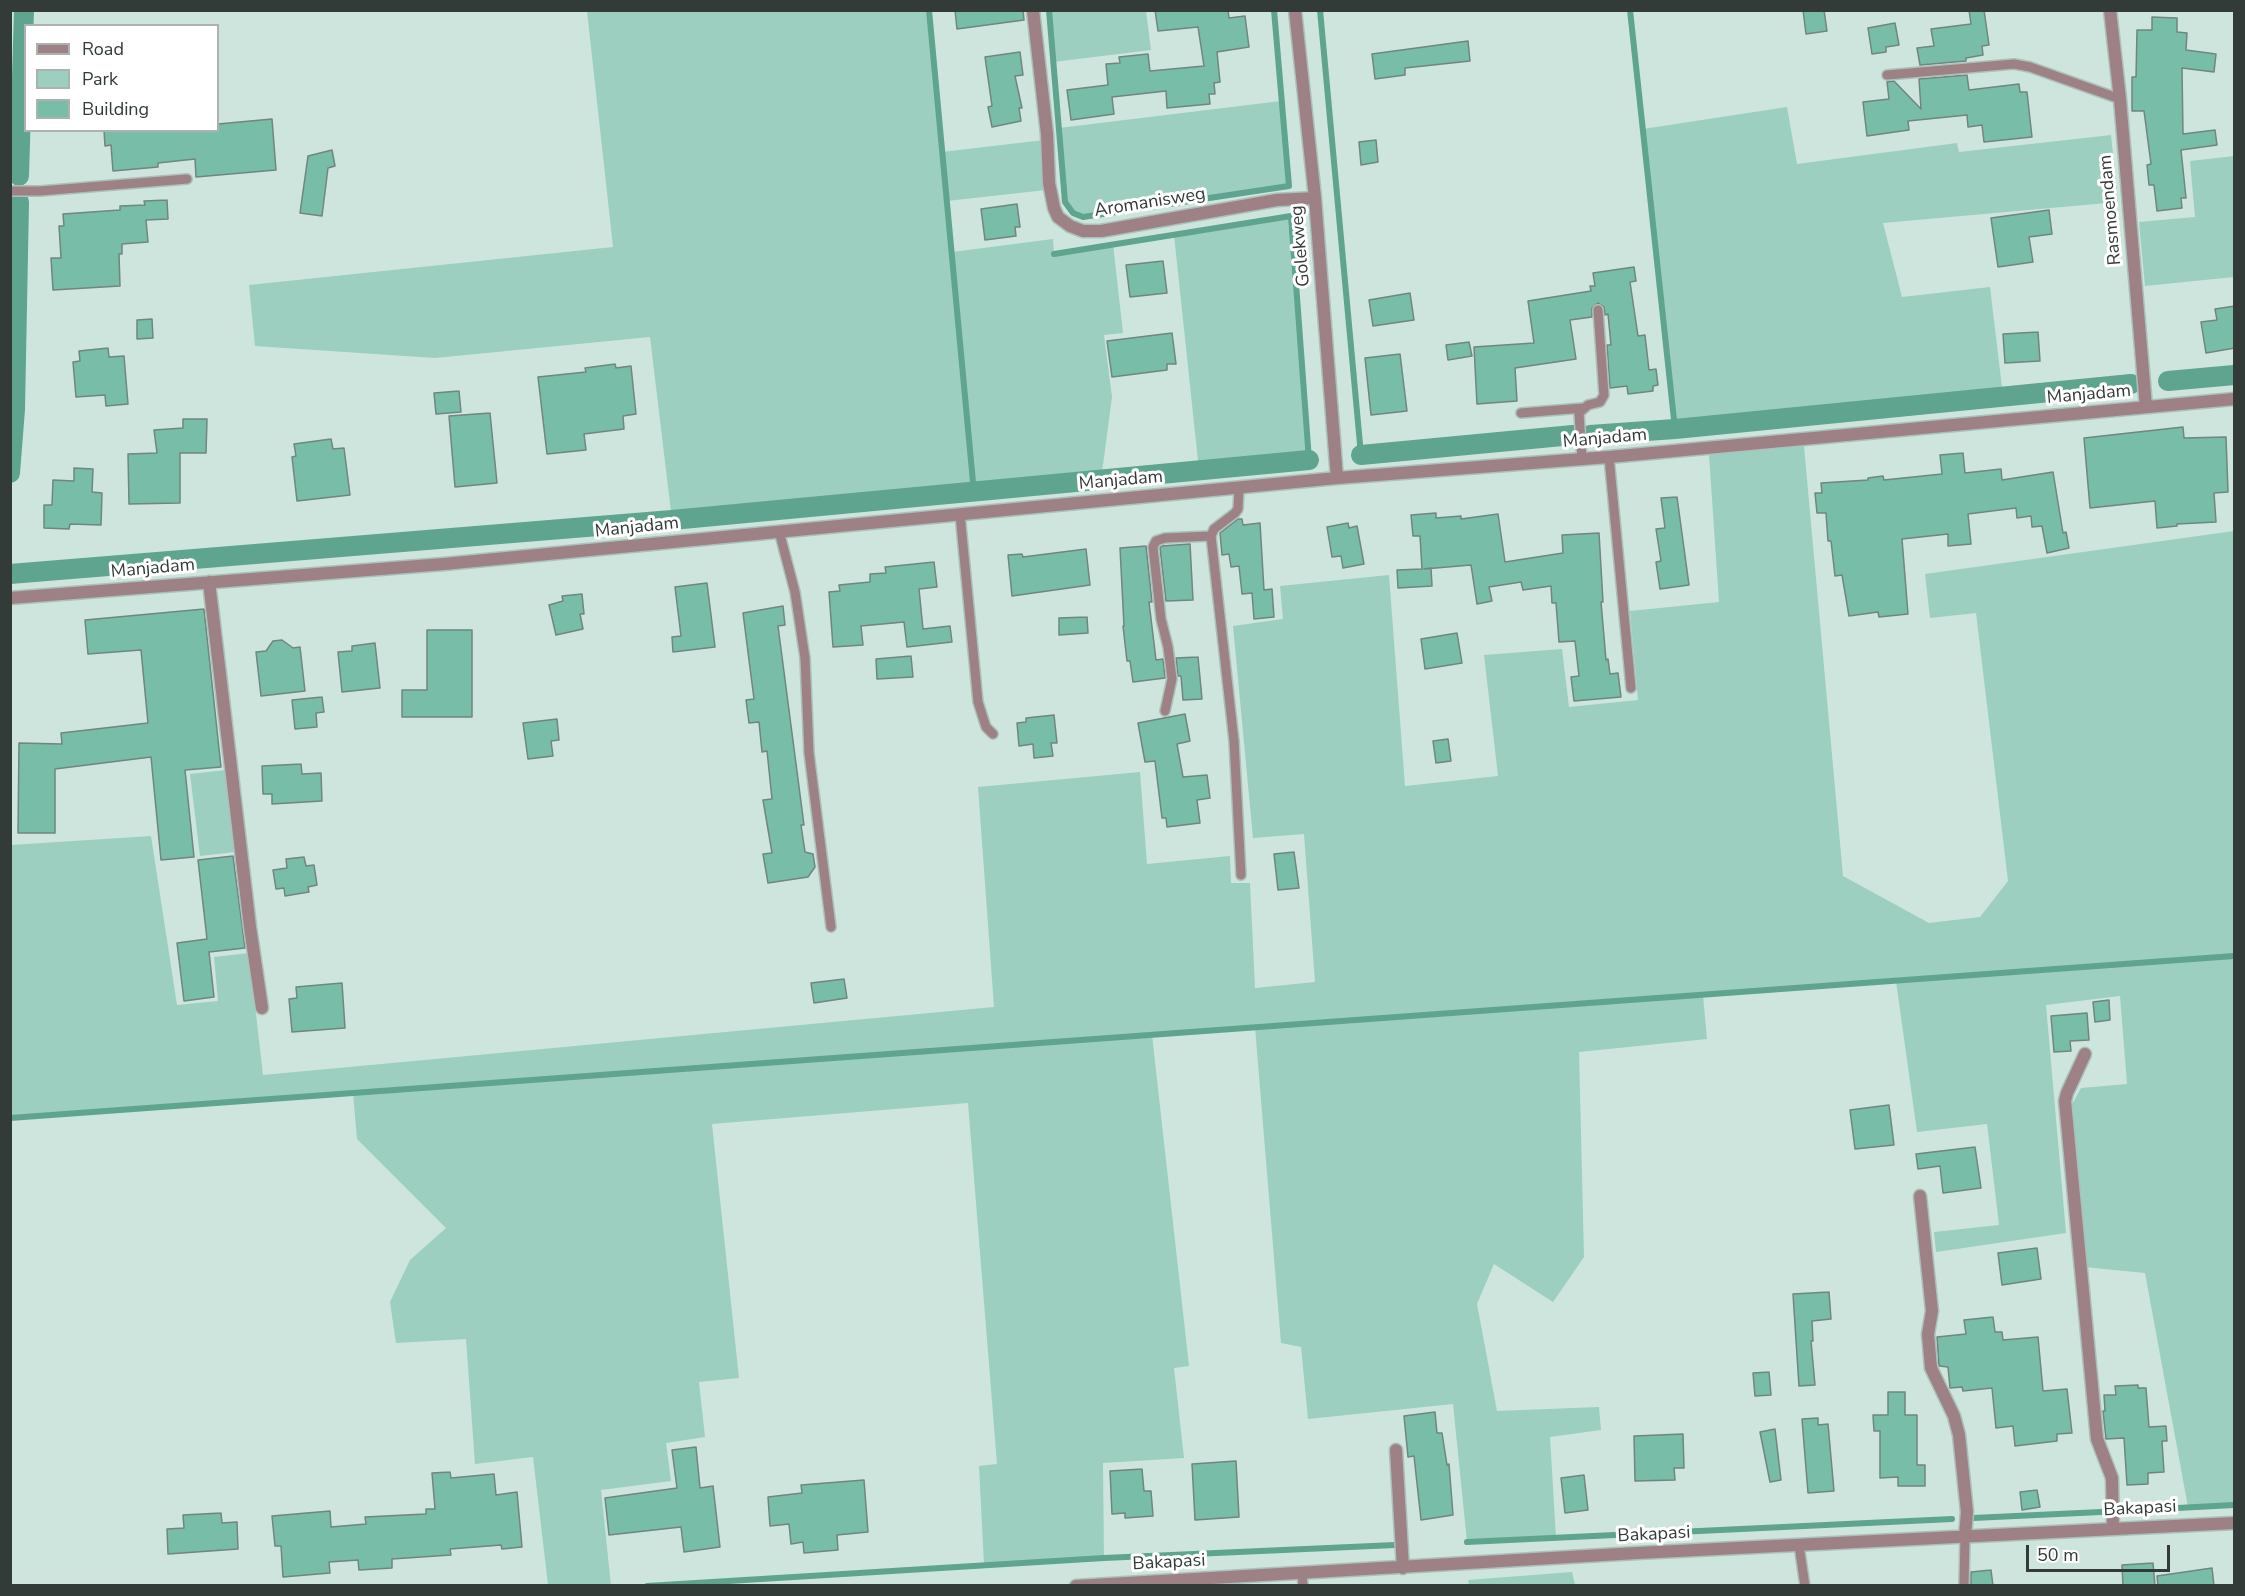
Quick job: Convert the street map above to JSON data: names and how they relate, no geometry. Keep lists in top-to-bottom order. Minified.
{"streets":{"street":["Aromanisweg","Rasmoendam","Golekweg","Manjadam","Bakapasi"]},"crossings":[["Aromanisweg","Golekweg"],["Rasmoendam","Manjadam"],["Golekweg","Manjadam"]],"legend":["Road","Park","Building"],"scale_bar":"50 m"}
